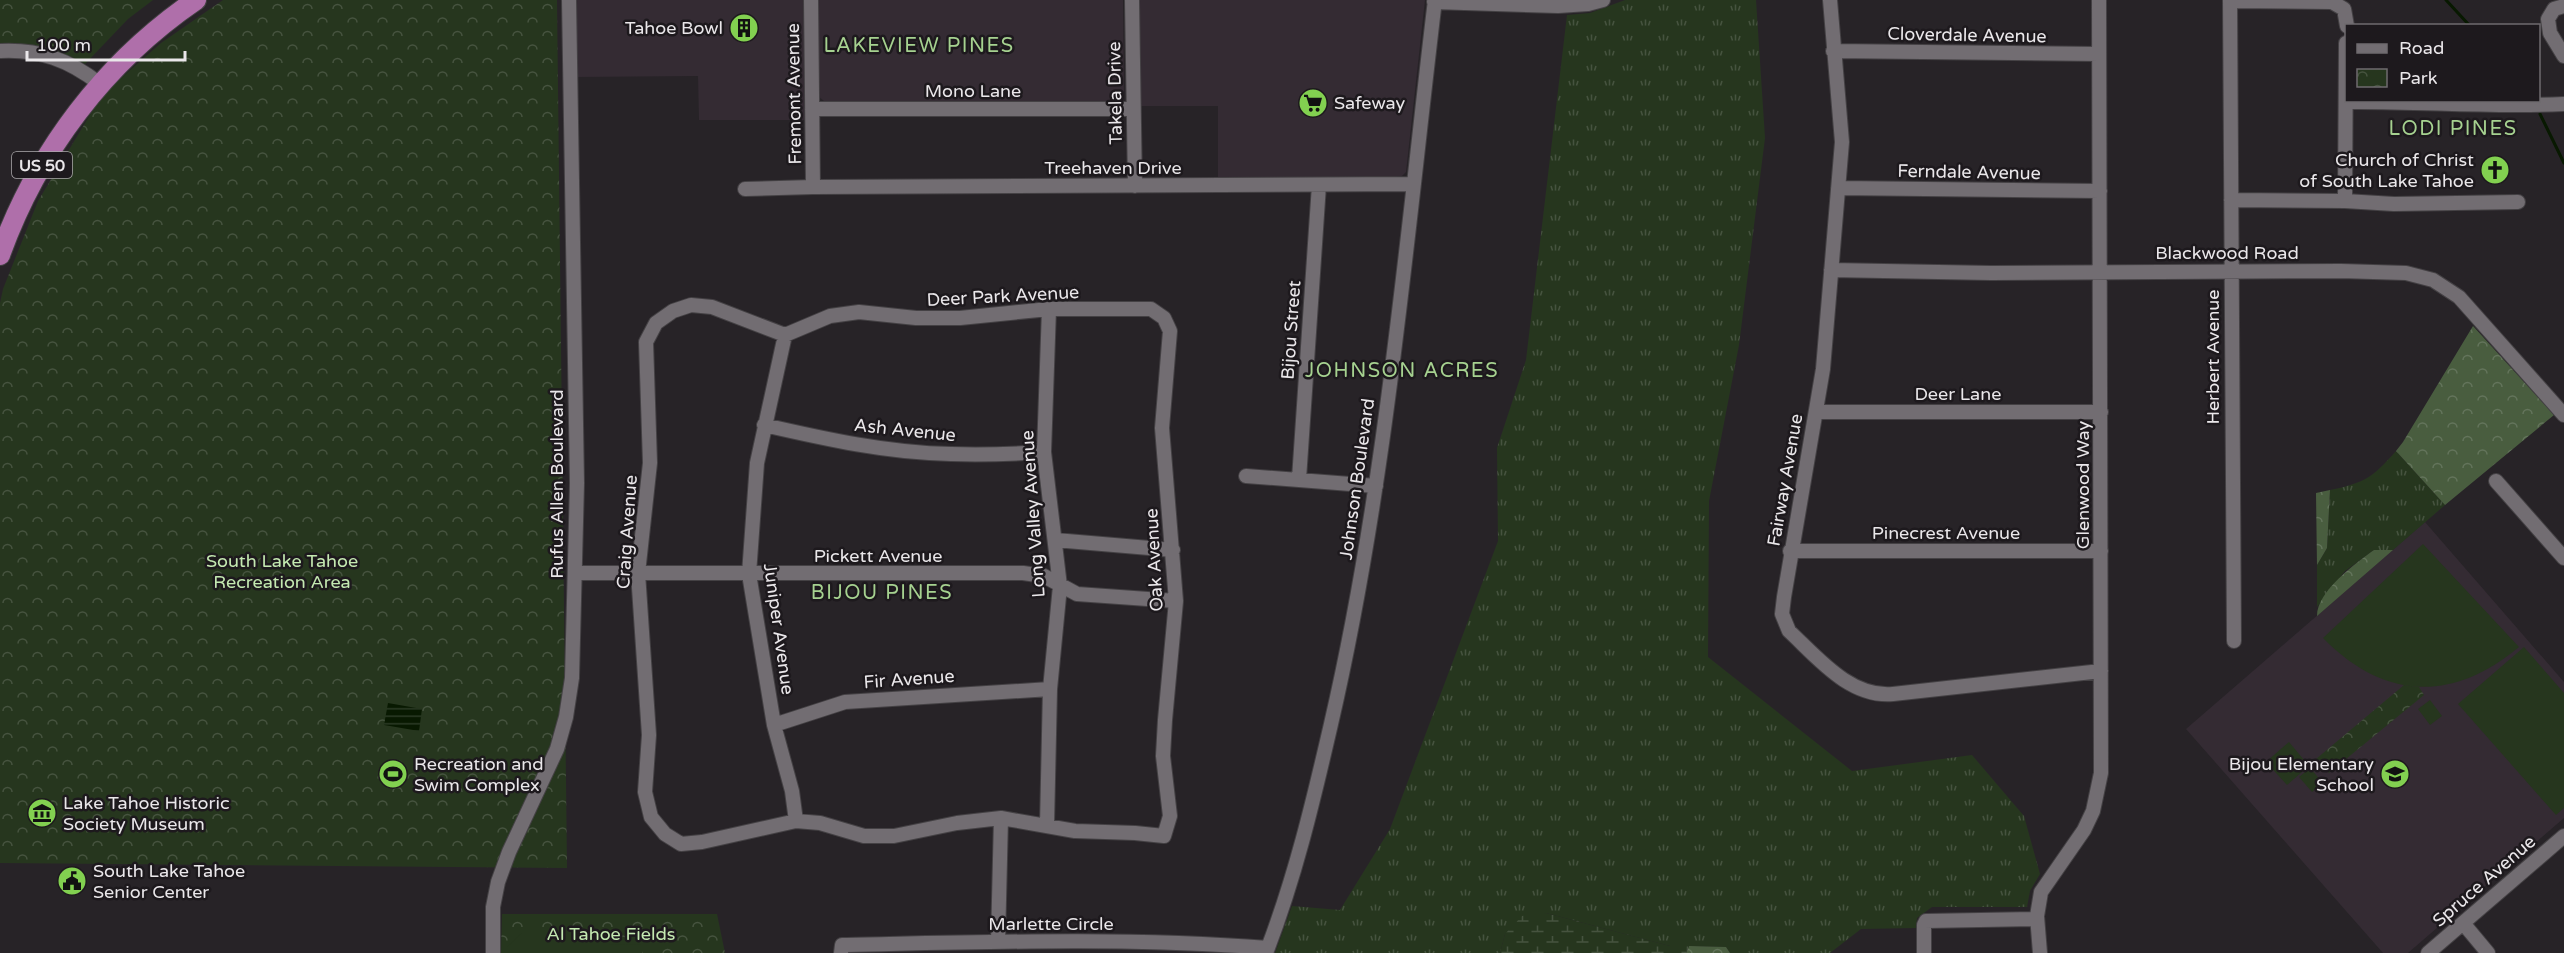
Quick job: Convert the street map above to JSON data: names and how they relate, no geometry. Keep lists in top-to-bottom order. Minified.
{"streets":{"highway":["US 50"],"street":["Cloverdale Avenue","Mono Lane","Takela Drive","Fremont Avenue","Treehaven Drive","Ferndale Avenue","Blackwood Road","Deer Park Avenue","Bijou Street","Herbert Avenue","Deer Lane","Ash Avenue","Johnson Boulevard","Fairway Avenue","Rufus Allen Boulevard","Glenwood Way","Long Valley Avenue","Craig Avenue","Pinecrest Avenue","Pickett Avenue","Oak Avenue","Juniper Avenue","Fir Avenue","Spruce Avenue","Marlette Circle"]},"crossings":[["Cloverdale Avenue","Fairway Avenue"],["Cloverdale Avenue","Glenwood Way"],["Mono Lane","Takela Drive"],["Mono Lane","Fremont Avenue"],["Takela Drive","Treehaven Drive"],["Fremont Avenue","Treehaven Drive"],["Treehaven Drive","Bijou Street"],["Treehaven Drive","Johnson Boulevard"],["Ferndale Avenue","Fairway Avenue"],["Ferndale Avenue","Glenwood Way"],["Blackwood Road","Herbert Avenue"],["Blackwood Road","Fairway Avenue"],["Blackwood Road","Glenwood Way"],["Deer Park Avenue","Long Valley Avenue"],["Deer Park Avenue","Craig Avenue"],["Deer Park Avenue","Oak Avenue"],["Deer Park Avenue","Juniper Avenue"],["Deer Lane","Fairway Avenue"],["Deer Lane","Glenwood Way"],["Ash Avenue","Long Valley Avenue"],["Ash Avenue","Juniper Avenue"],["Johnson Boulevard","Marlette Circle"],["Fairway Avenue","Glenwood Way"],["Fairway Avenue","Pinecrest Avenue"],["Rufus Allen Boulevard","Pickett Avenue"],["Glenwood Way","Pinecrest Avenue"],["Long Valley Avenue","Pickett Avenue"],["Long Valley Avenue","Oak Avenue"],["Long Valley Avenue","Fir Avenue"],["Craig Avenue","Pickett Avenue"],["Craig Avenue","Juniper Avenue"],["Pickett Avenue","Oak Avenue"],["Pickett Avenue","Juniper Avenue"],["Juniper Avenue","Fir Avenue"]],"districts":["LAKEVIEW PINES","LODI PINES","JOHNSON ACRES","BIJOU PINES"],"parks":["South Lake Tahoe Recreation Area","Al Tahoe Fields"],"places":{"building":["Tahoe Bowl"],"supermarket":["Safeway"],"church":["Church of Christ of South Lake Tahoe"],"sports":["Recreation and Swim Complex"],"school or university":["Bijou Elementary School"],"museum":["Lake Tahoe Historic Society Museum"],"public building":["South Lake Tahoe Senior Center"]},"legend":["Road","Park"],"scale_bar":"100 m"}
